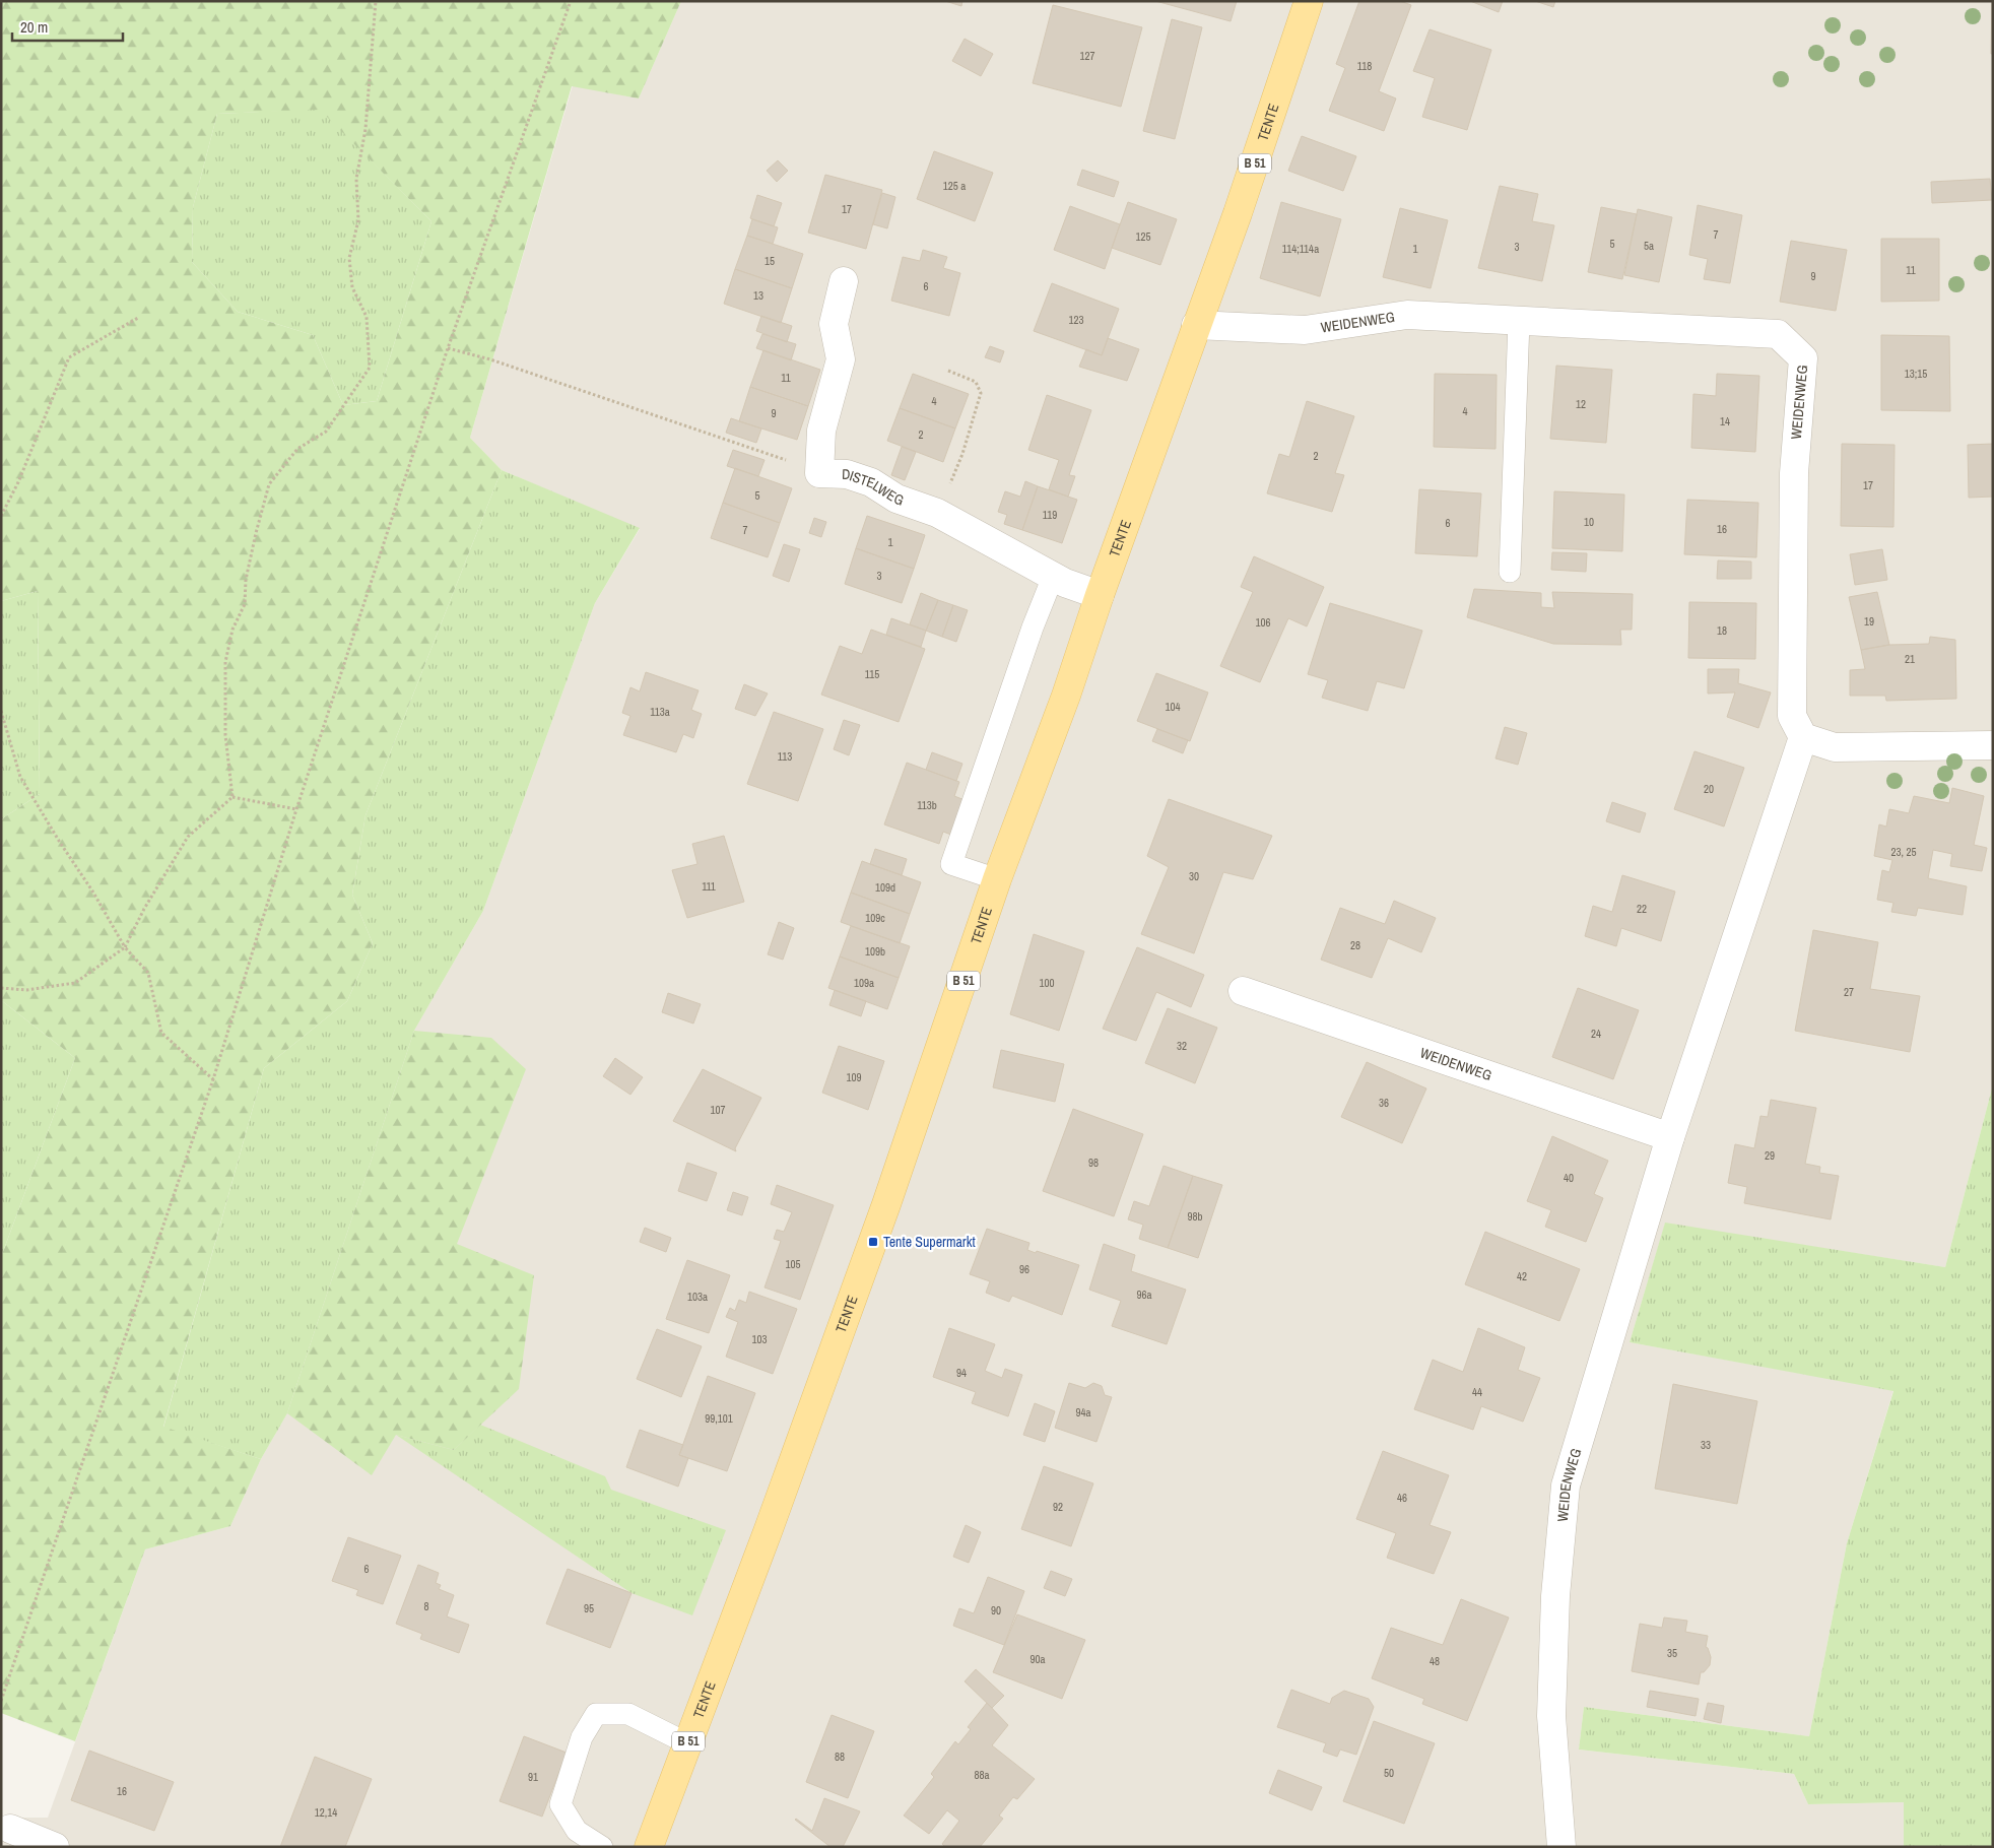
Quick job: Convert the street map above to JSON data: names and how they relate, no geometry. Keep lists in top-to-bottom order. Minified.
{"streets":{"main road":["TENTE","B 51"],"street":["WEIDENWEG","DISTELWEG"]},"crossings":[["TENTE","WEIDENWEG"],["TENTE","DISTELWEG"]],"places":{"transit":["Tente Supermarkt"]},"house_numbers":["127","118","125 a","17","7","125","5","5a","3","114;114a","1","15","11","9","6","13","123","13;15","11","4","12","4","9","14","2","2","17","5","119","10","6","16","7","1","3","19","106","18","21","115","104","113a","113","20","113b","23, 25","30","111","109d","22","109c","28","109b","109a","100","27","24","32","109","36","107","29","98","40","98b","105","96","42","96a","103a","103","94","44","94a","99,101","33","46","92","6","8","95","90","35","90a","48","88","50","88a","91","16","12,14"],"scale_bar":"20 m"}
